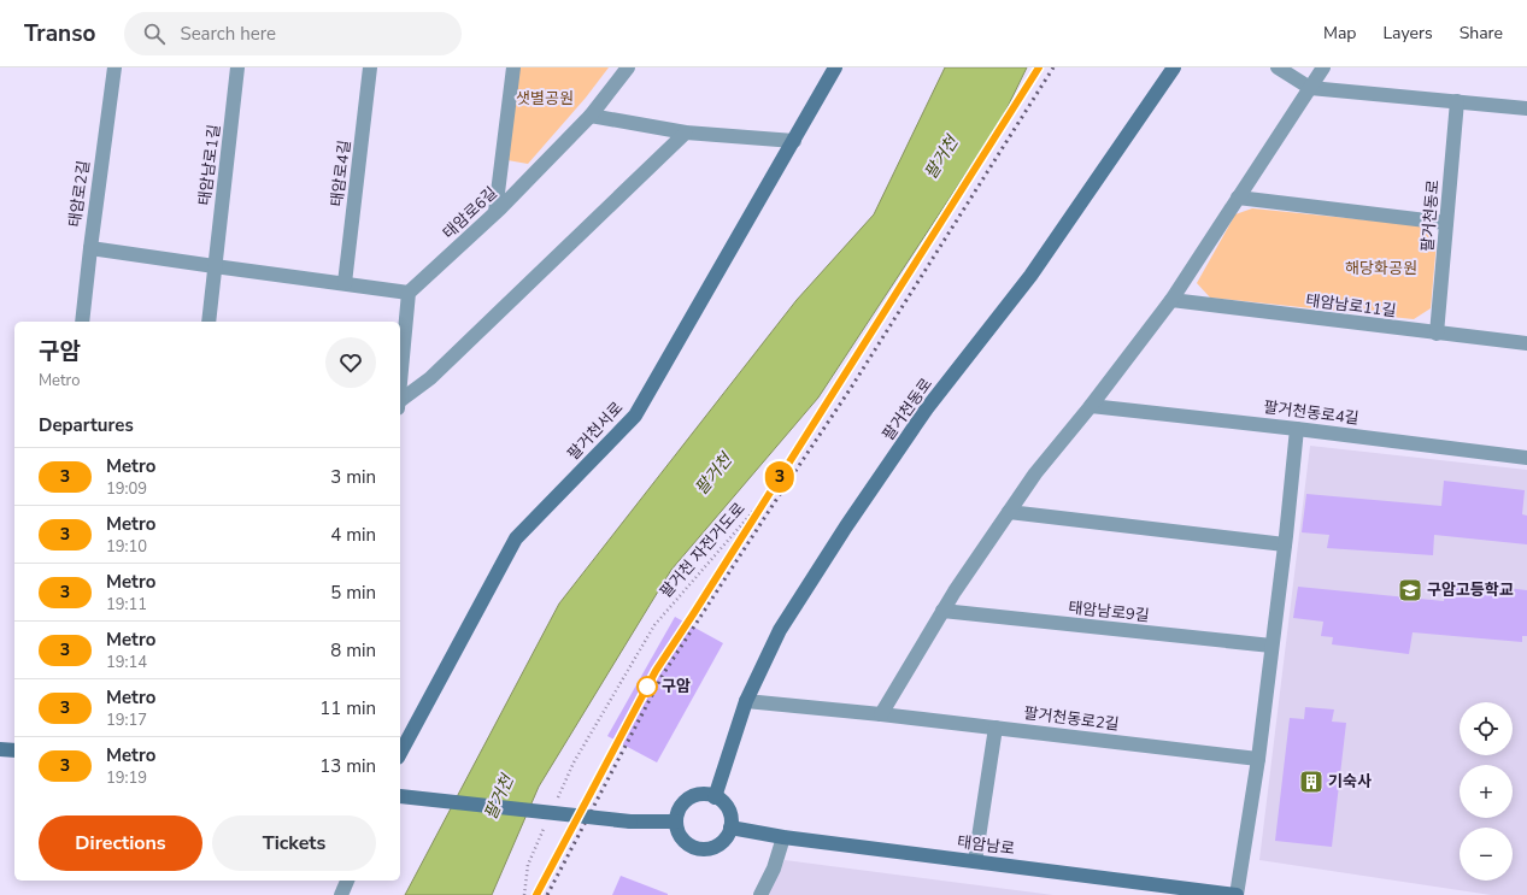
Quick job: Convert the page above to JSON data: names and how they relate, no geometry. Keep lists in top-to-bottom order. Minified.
{"streets":{"main road":["팔거천동로","팔거천서로","태암남로"],"street":["태암남로1길","태암로4길","태암로2길","태암로6길","태암남로11길","팔거천동로4길","태암남로9길","팔거천동로2길"],"path":["팔거천 자전거도로"]},"crossings":[["팔거천동로","태암남로11길"],["팔거천동로","팔거천동로2길"],["팔거천동로","태암남로"]],"water":["팔거천"],"parks":["샛별공원","해당화공원"],"places":{"school or university":["구암고등학교"],"other":["구암"],"building":["기숙사"]},"lines":["metro line 3"],"page":{"header":"Transo","search":"Search here","nav":["Map","Layers","Share"],"on_map":"3","heading":[["구암","Metro"],"Departures"],"list":[{"mark":"3","name":"Metro","note":"19:09","value":"3 min"},{"mark":"3","name":"Metro","note":"19:10","value":"4 min"},{"mark":"3","name":"Metro","note":"19:11","value":"5 min"},{"mark":"3","name":"Metro","note":"19:14","value":"8 min"},{"mark":"3","name":"Metro","note":"19:17","value":"11 min"},{"mark":"3","name":"Metro","note":"19:19","value":"13 min"}],"map_buttons":["+","−"],"buttons":["Directions","Tickets"]}}
